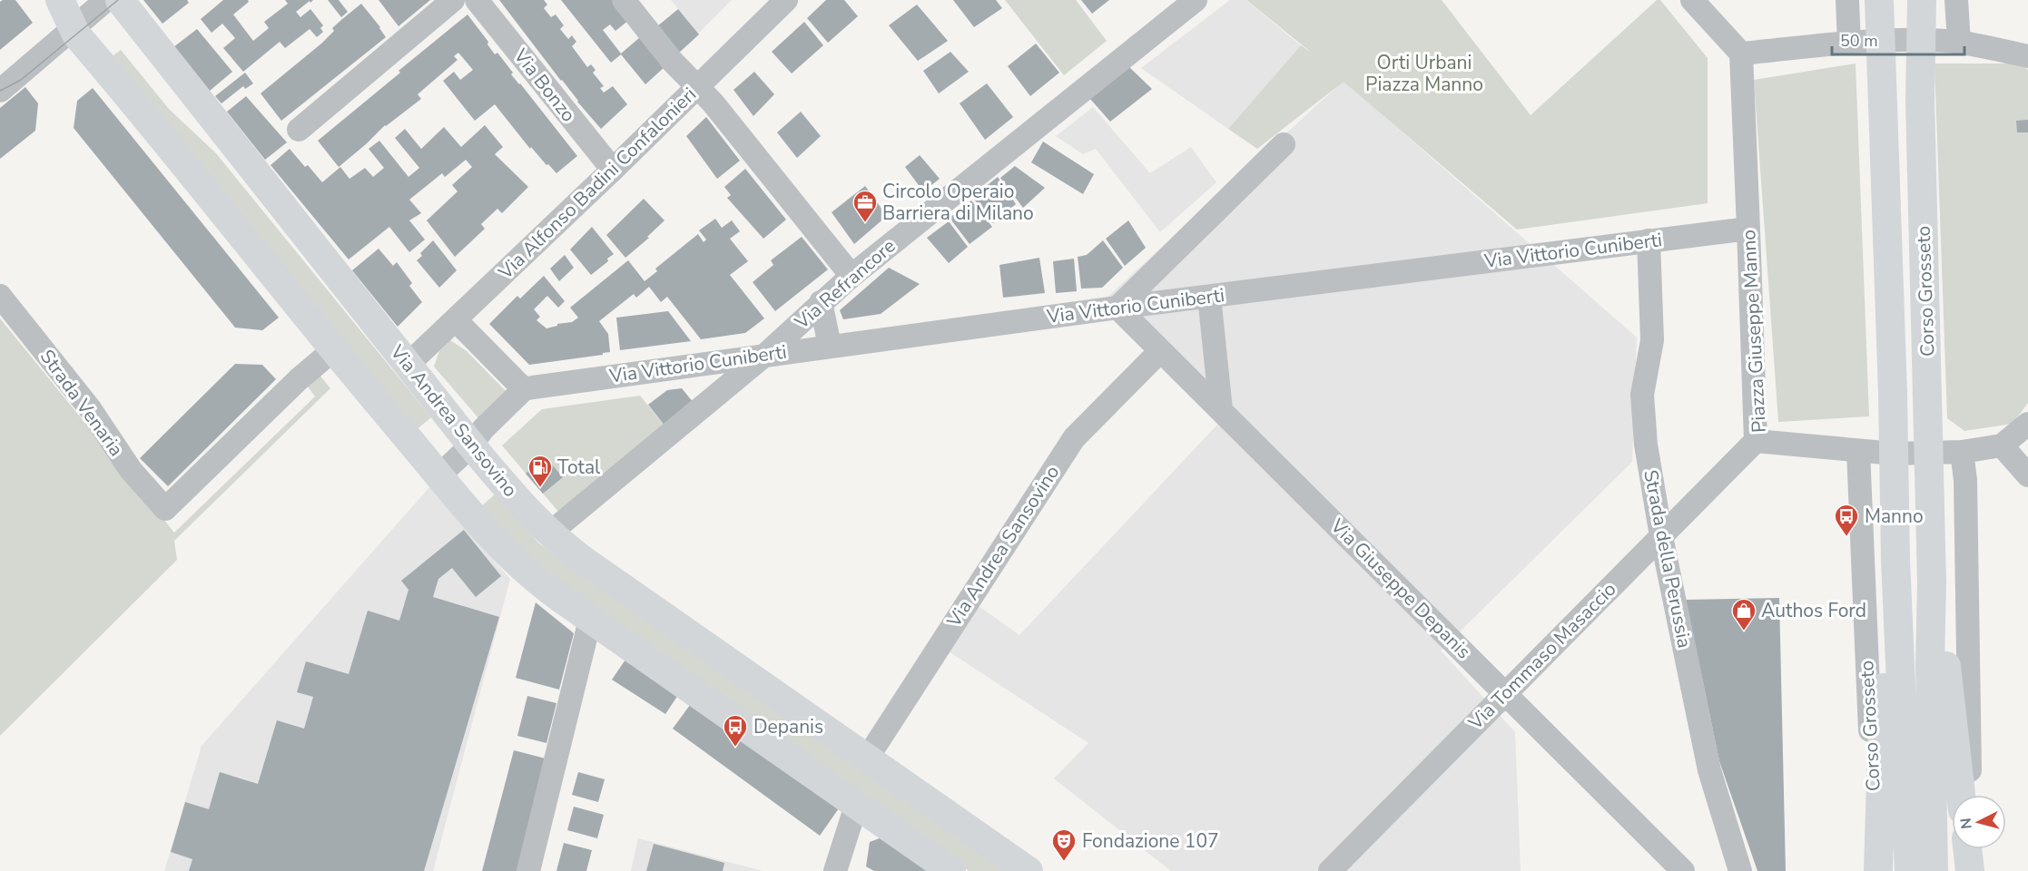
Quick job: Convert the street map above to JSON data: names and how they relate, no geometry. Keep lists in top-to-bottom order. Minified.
{"streets":{"main road":["Corso Grosseto","Via Andrea Sansovino"],"street":["Via Bonzo","Via Alfonso Badini Confalonieri","Via Vittorio Cuniberti","Via Refrancore","Piazza Giuseppe Manno","Strada Venaria","Strada della Perussia","Via Giuseppe Depanis","Via Tommaso Masaccio"]},"crossings":[["Via Bonzo","Via Alfonso Badini Confalonieri"],["Via Alfonso Badini Confalonieri","Via Andrea Sansovino"],["Via Vittorio Cuniberti","Via Refrancore"],["Via Vittorio Cuniberti","Piazza Giuseppe Manno"],["Via Vittorio Cuniberti","Strada della Perussia"],["Via Vittorio Cuniberti","Via Giuseppe Depanis"],["Via Refrancore","Via Andrea Sansovino"],["Corso Grosseto","Piazza Giuseppe Manno"],["Piazza Giuseppe Manno","Via Tommaso Masaccio"],["Via Andrea Sansovino","Via Giuseppe Depanis"],["Strada della Perussia","Via Tommaso Masaccio"],["Via Giuseppe Depanis","Via Tommaso Masaccio"]],"parks":["Orti Urbani Piazza Manno"],"places":{"office":["Circolo Operaio Barriera di Milano"],"fuel station":["Total"],"bus stop":["Manno","Depanis"],"shop":["Authos Ford"],"theatre":["Fondazione 107"]},"scale_bar":"50 m","north":"left"}
